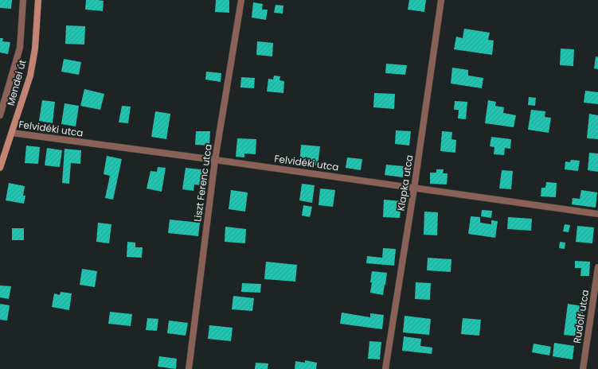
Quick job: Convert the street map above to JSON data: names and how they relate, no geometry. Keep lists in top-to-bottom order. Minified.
{"streets":{"main road":["Mendei út"],"street":["Felvidéki utca","Liszt Ferenc utca","Klapka utca","Rudolf utca"]},"crossings":[["Mendei út","Felvidéki utca"],["Felvidéki utca","Liszt Ferenc utca"],["Felvidéki utca","Klapka utca"]]}
